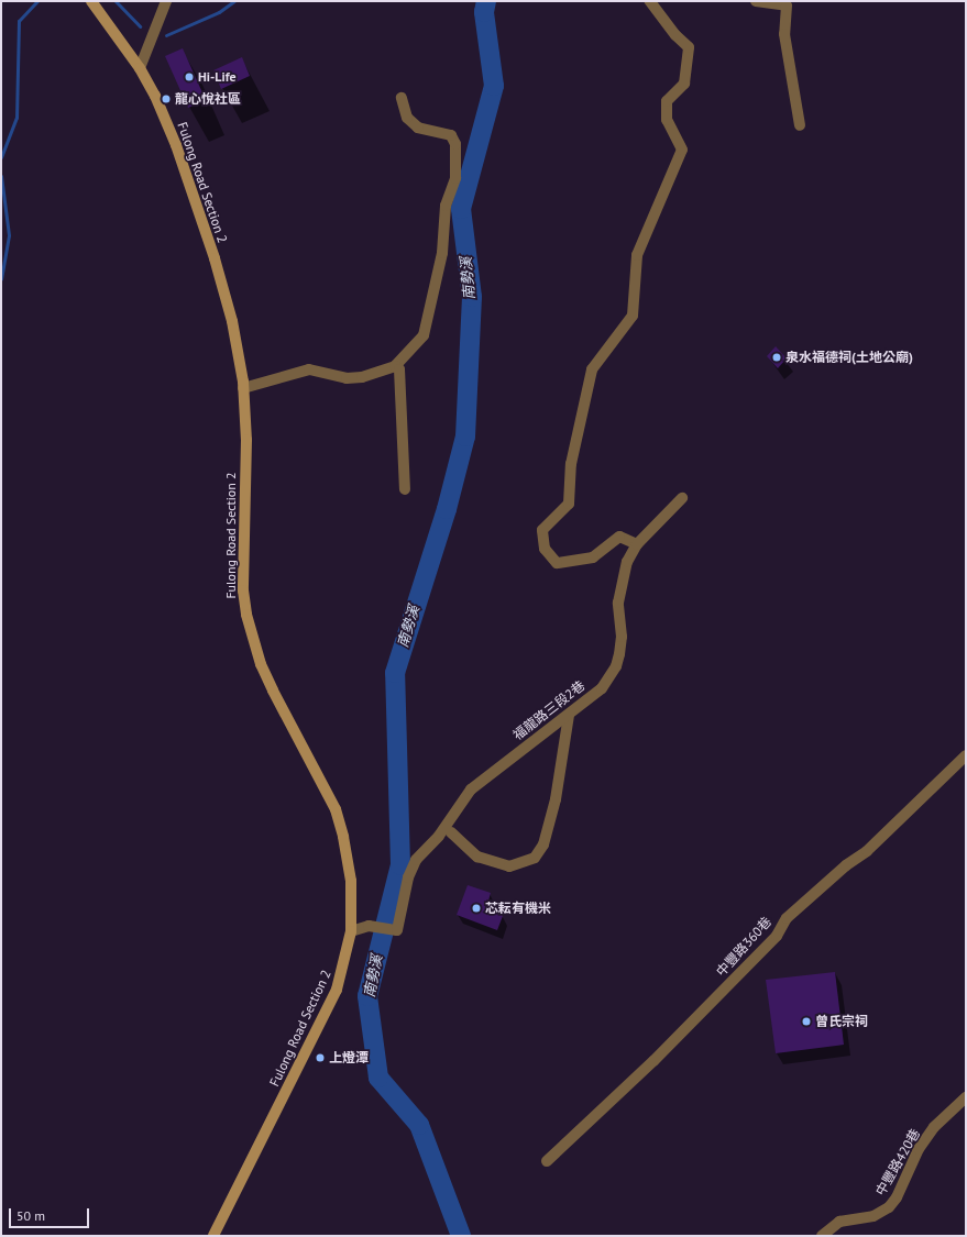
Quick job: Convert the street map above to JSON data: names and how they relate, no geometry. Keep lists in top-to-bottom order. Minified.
{"streets":{"main road":["Fulong Road Section 2"],"street":["福龍路三段2巷","中豐路360巷","中豐路420巷"]},"crossings":[["Fulong Road Section 2","福龍路三段2巷"]],"water":["南勢溪"],"places":["Hi-Life","龍心悅社區","泉水福德祠(土地公廟)","芯耘有機米","曾氏宗祠","上燈潭"],"scale_bar":"50 m"}
